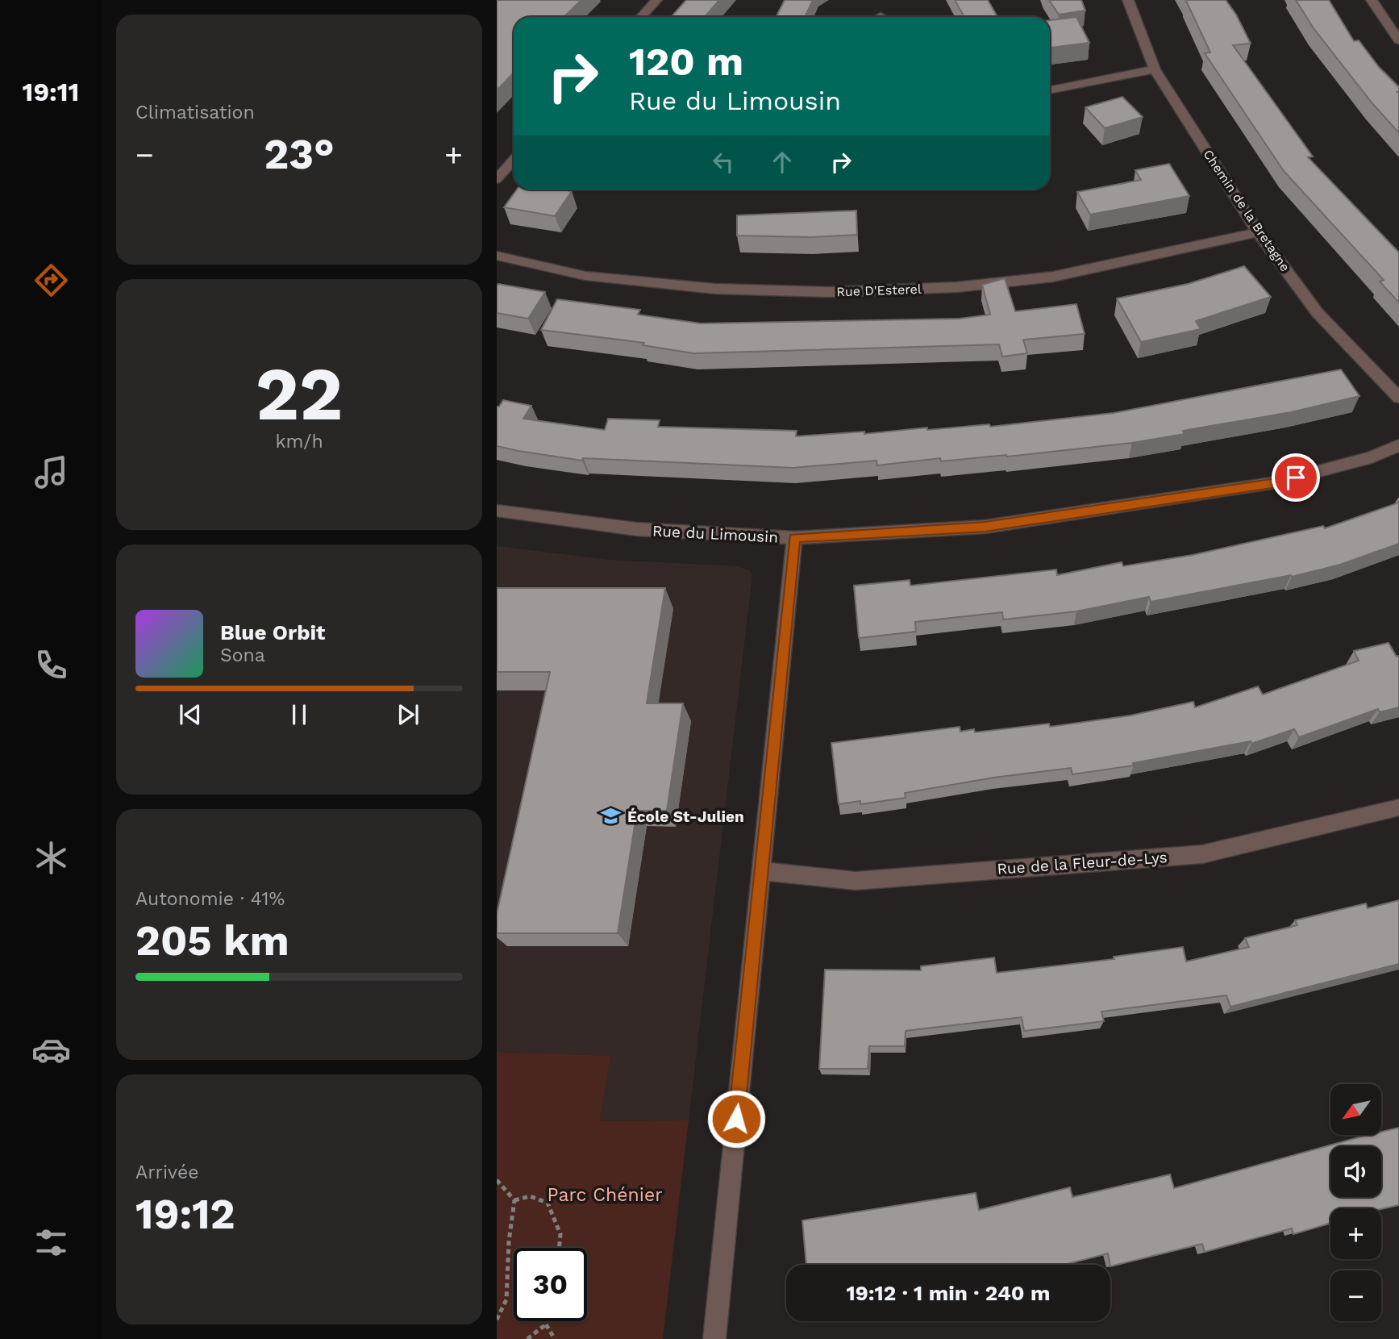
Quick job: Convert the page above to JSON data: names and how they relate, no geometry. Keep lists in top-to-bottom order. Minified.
{"streets":{"street":["Chemin de la Bretagne","Rue D'Esterel","Rue du Limousin","Rue de la Fleur-de-Lys"]},"crossings":[["Chemin de la Bretagne","Rue D'Esterel"]],"parks":["Parc Chénier"],"places":{"school or university":["École St-Julien"]},"north":"bottom left","page":{"tabs":"19:11","tile":["Climatisation",["22","km/h"],["Autonomie · 41%","205 km"],["Arrivée","19:12"]],"turn":["120 m","Rue du Limousin"],"heat":["−","23°","+"],"song":["Blue Orbit","Sona"],"map_buttons":["+","−"],"limit":"30","trip":"19:12 · 1 min · 240 m"}}
